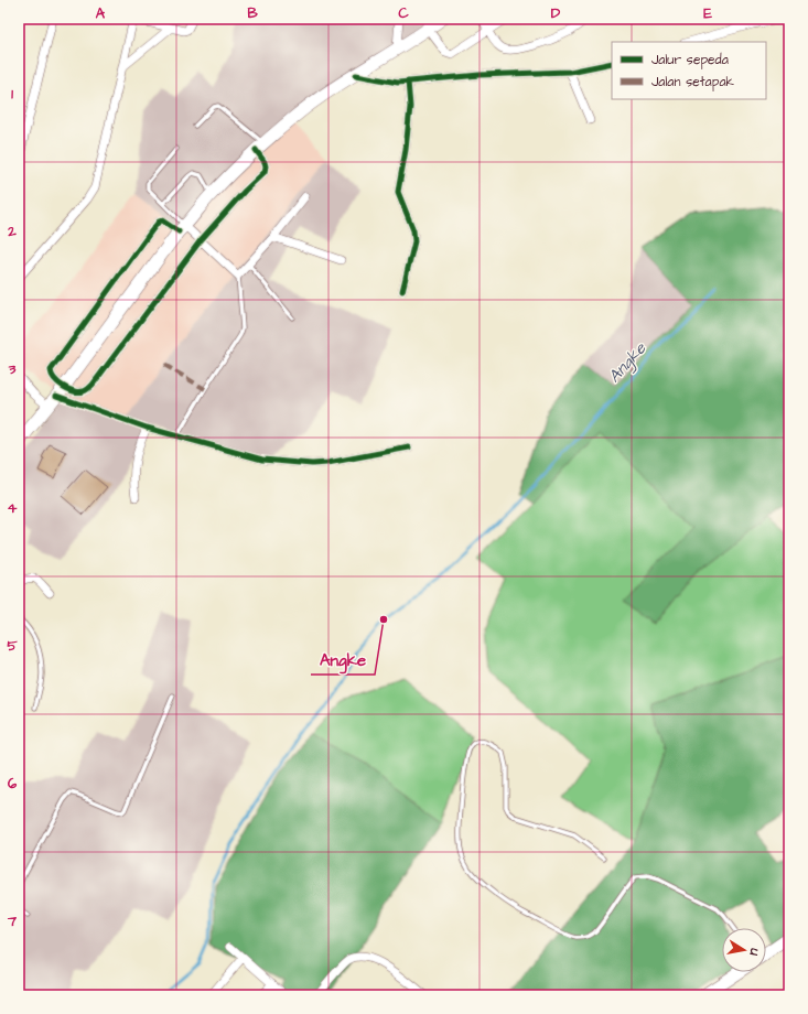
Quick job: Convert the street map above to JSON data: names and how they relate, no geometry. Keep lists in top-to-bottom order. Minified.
{"water":["Angke"],"places":["Angke"],"legend":["Jalur sepeda","Jalan setapak"],"north":"right","grid":{"columns":["A","B","C","D","E"],"rows":["1","2","3","4","5","6","7"]}}
